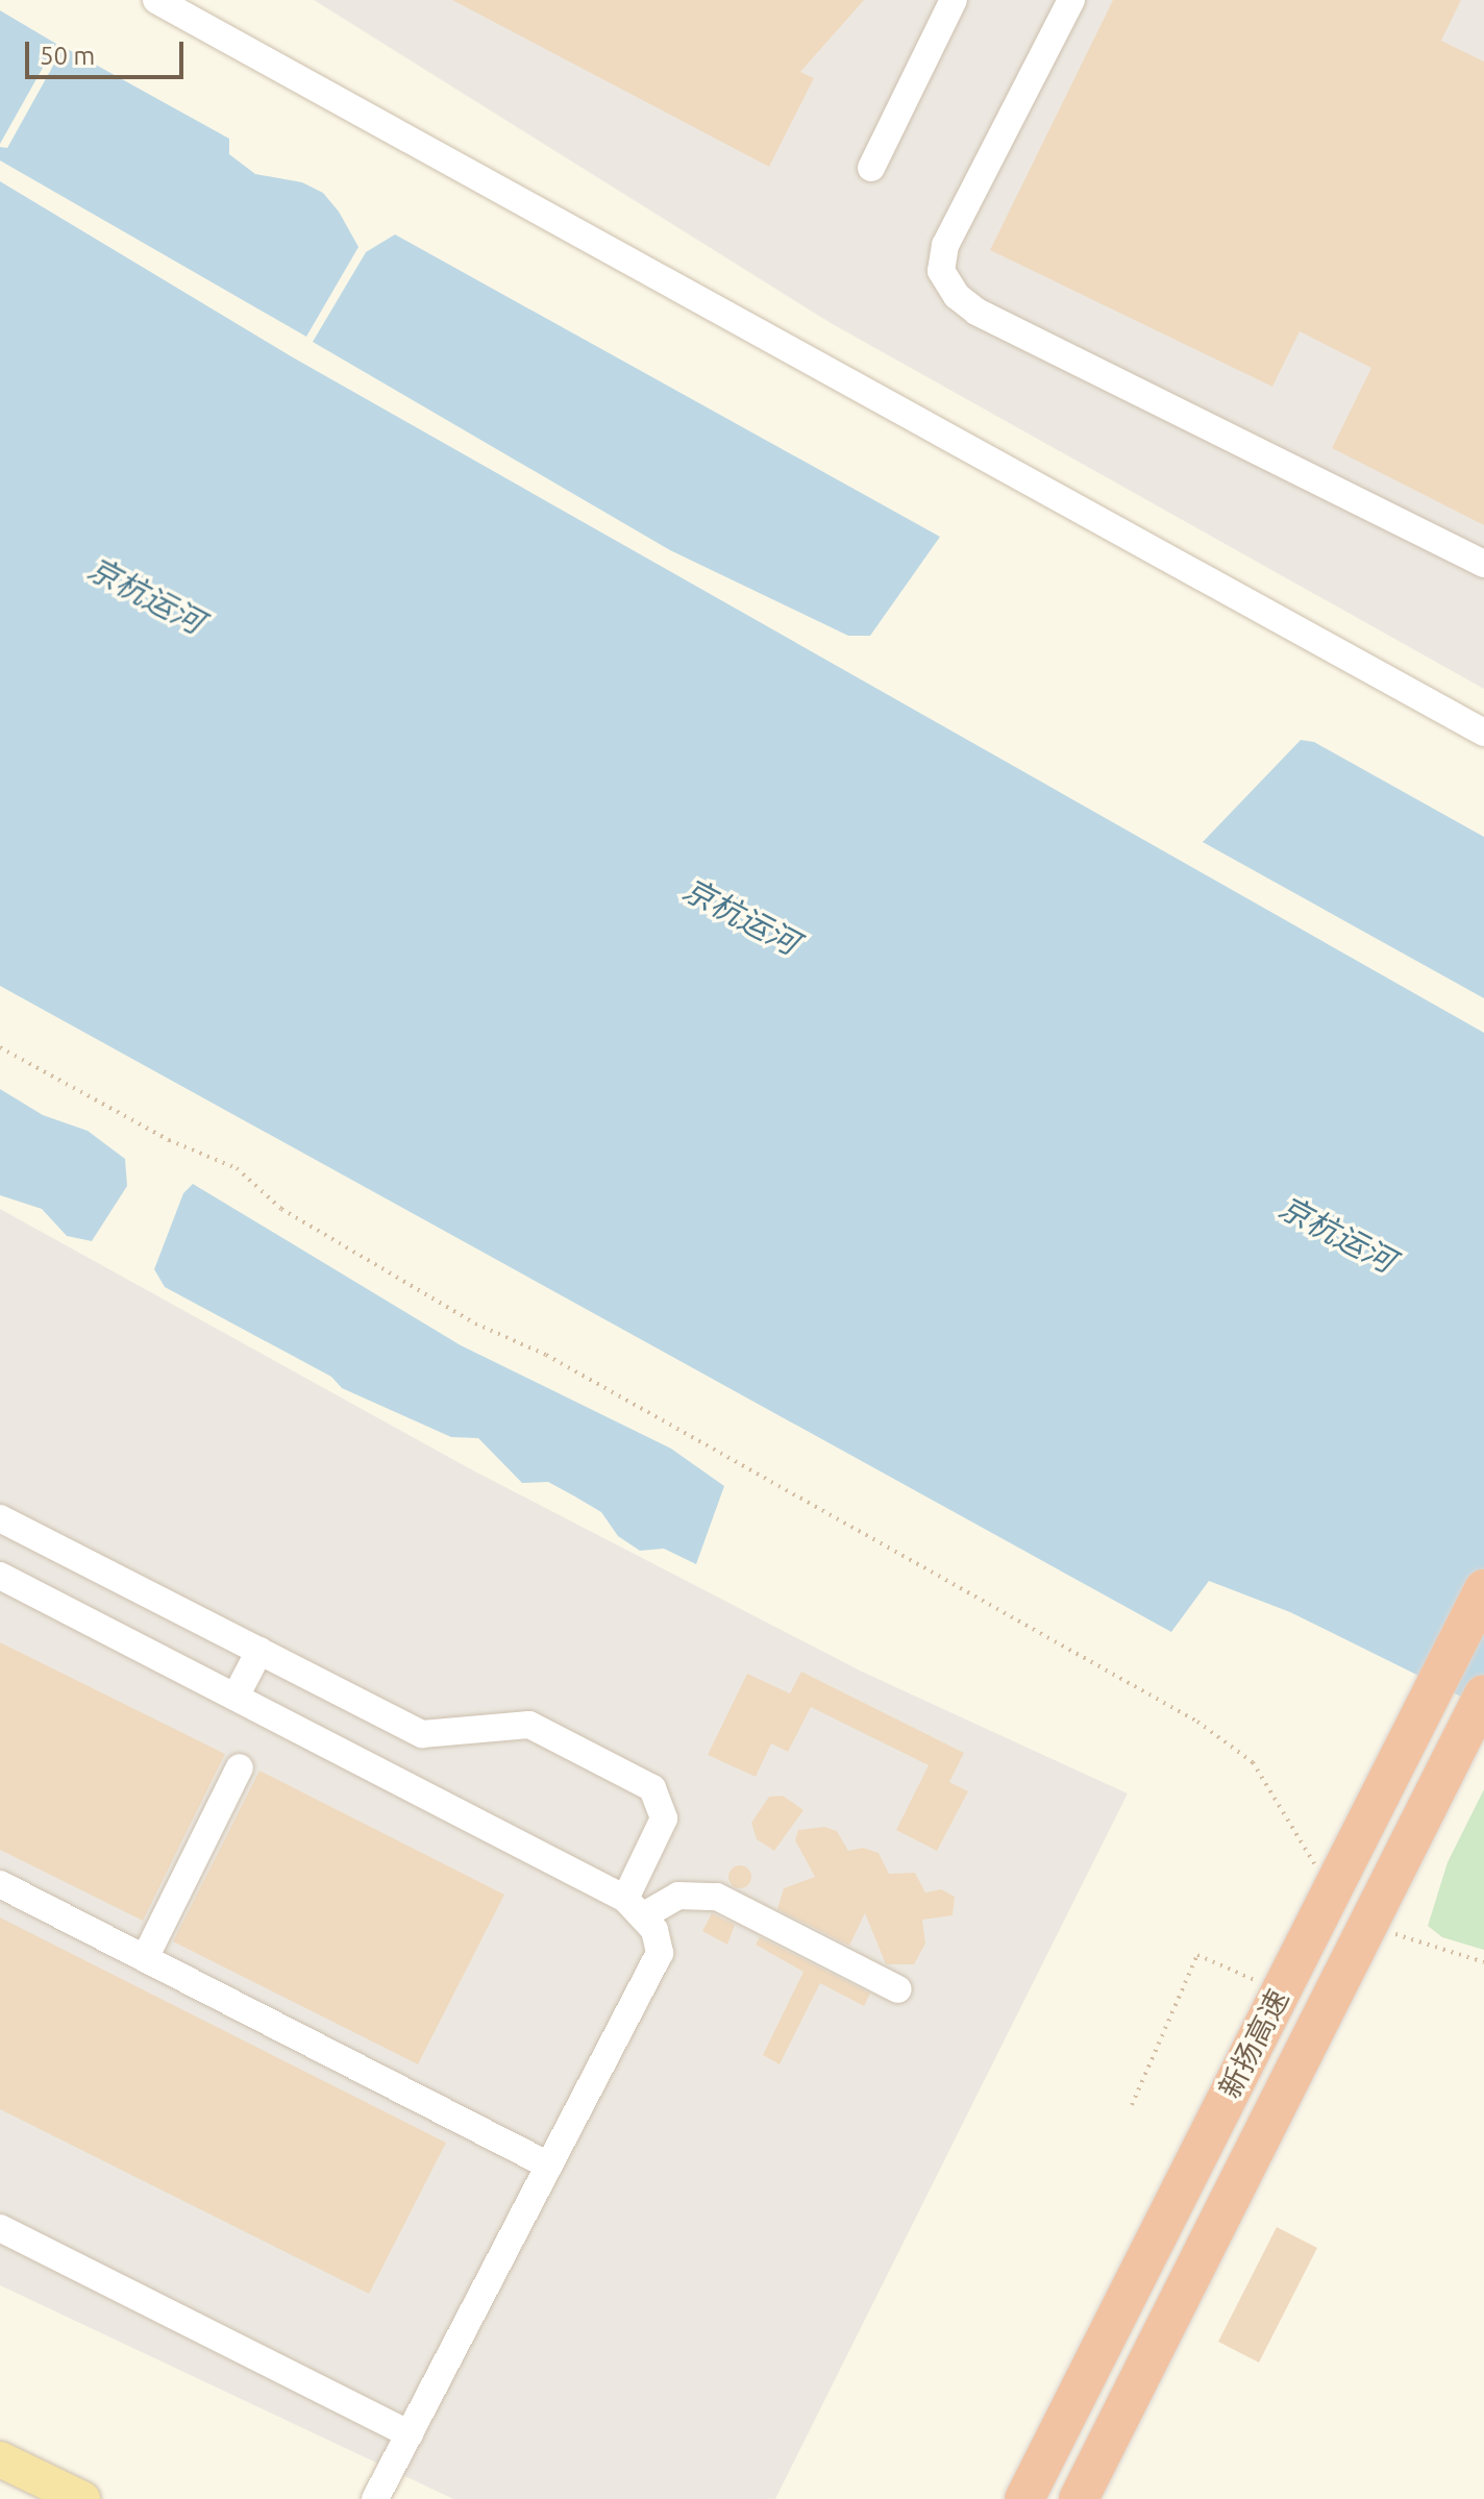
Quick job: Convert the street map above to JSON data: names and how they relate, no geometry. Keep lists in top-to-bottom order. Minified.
{"streets":{"highway":["新扬高速"]},"water":["京杭运河"],"scale_bar":"50 m"}
